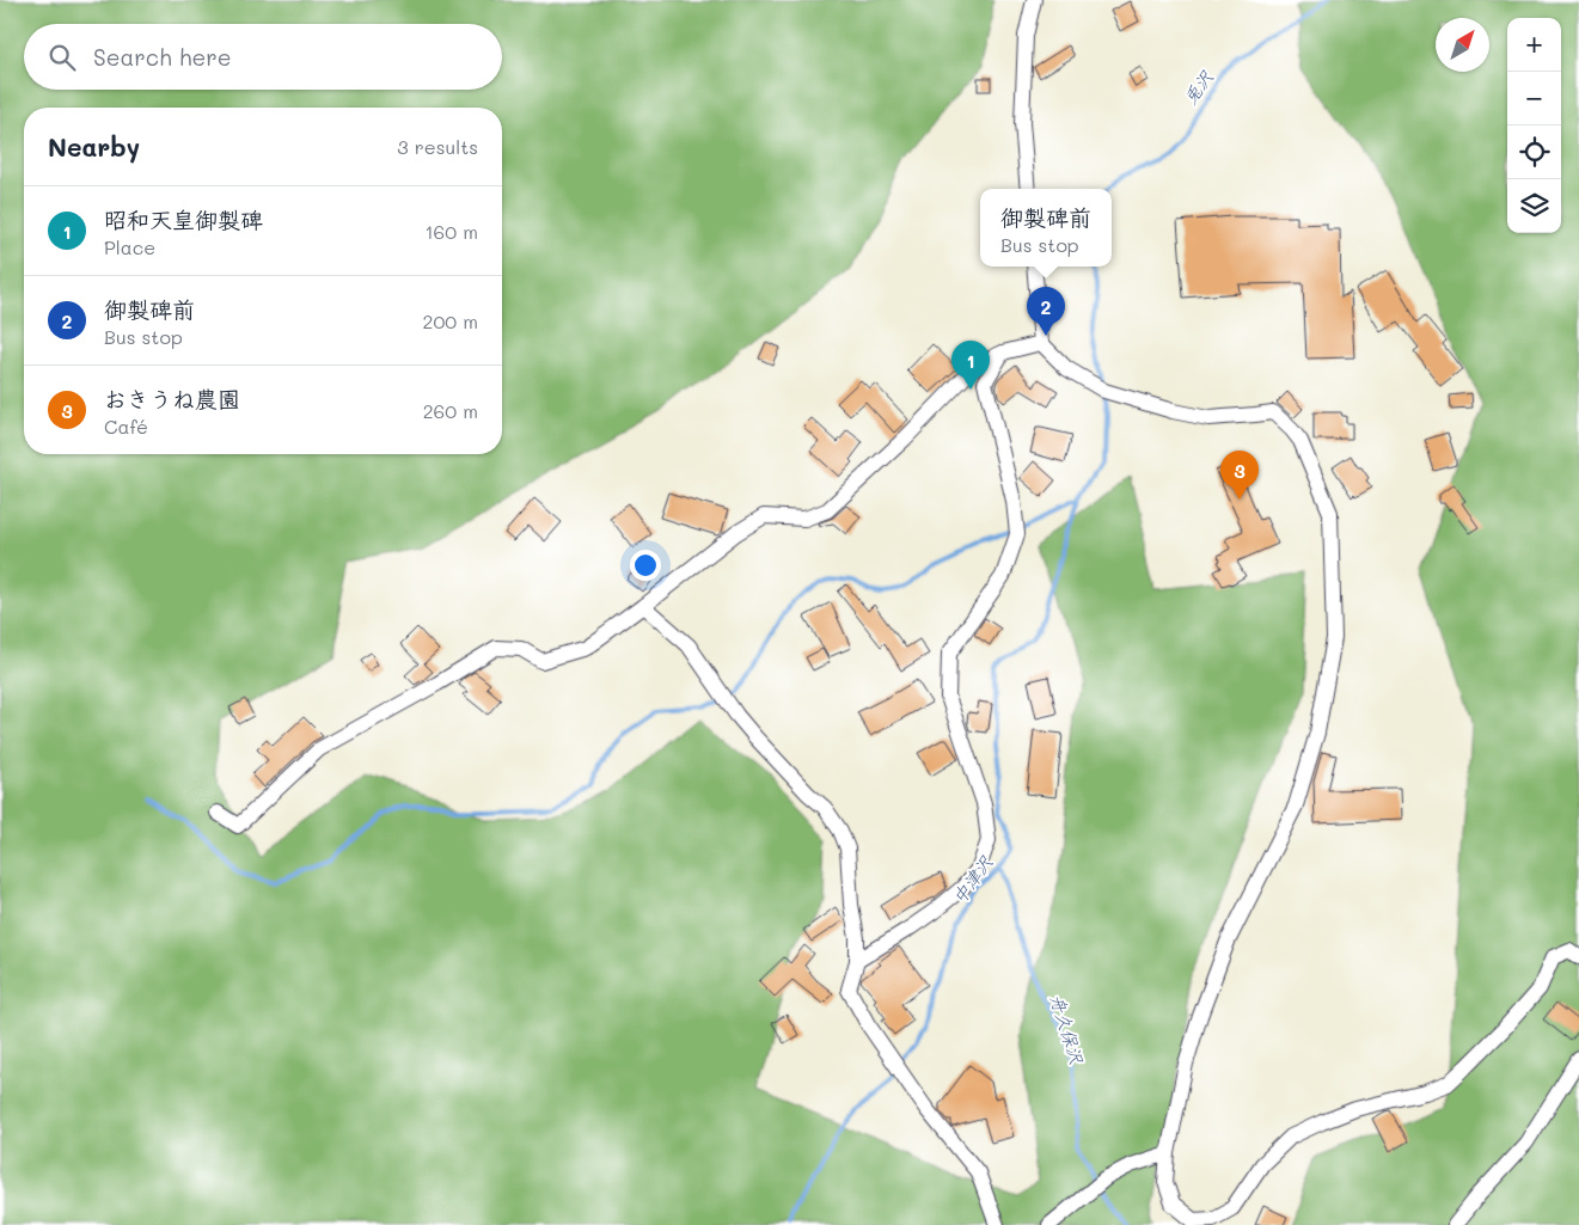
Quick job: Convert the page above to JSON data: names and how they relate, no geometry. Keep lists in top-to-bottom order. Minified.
{"water":["兎沢","中津沢","舟久保沢"],"north":"top right","page":{"map_buttons":["+","−"],"search":"Search here","heading":["Nearby","3 results"],"list":[{"mark":"1","name":"昭和天皇御製碑","note":"Place","value":"160 m"},{"mark":"2","name":"御製碑前","note":"Bus stop","value":"200 m"},{"mark":"3","name":"おきうね農園","note":"Café","value":"260 m"}],"popup":["御製碑前","Bus stop"],"pins":["2","1","3"]}}
